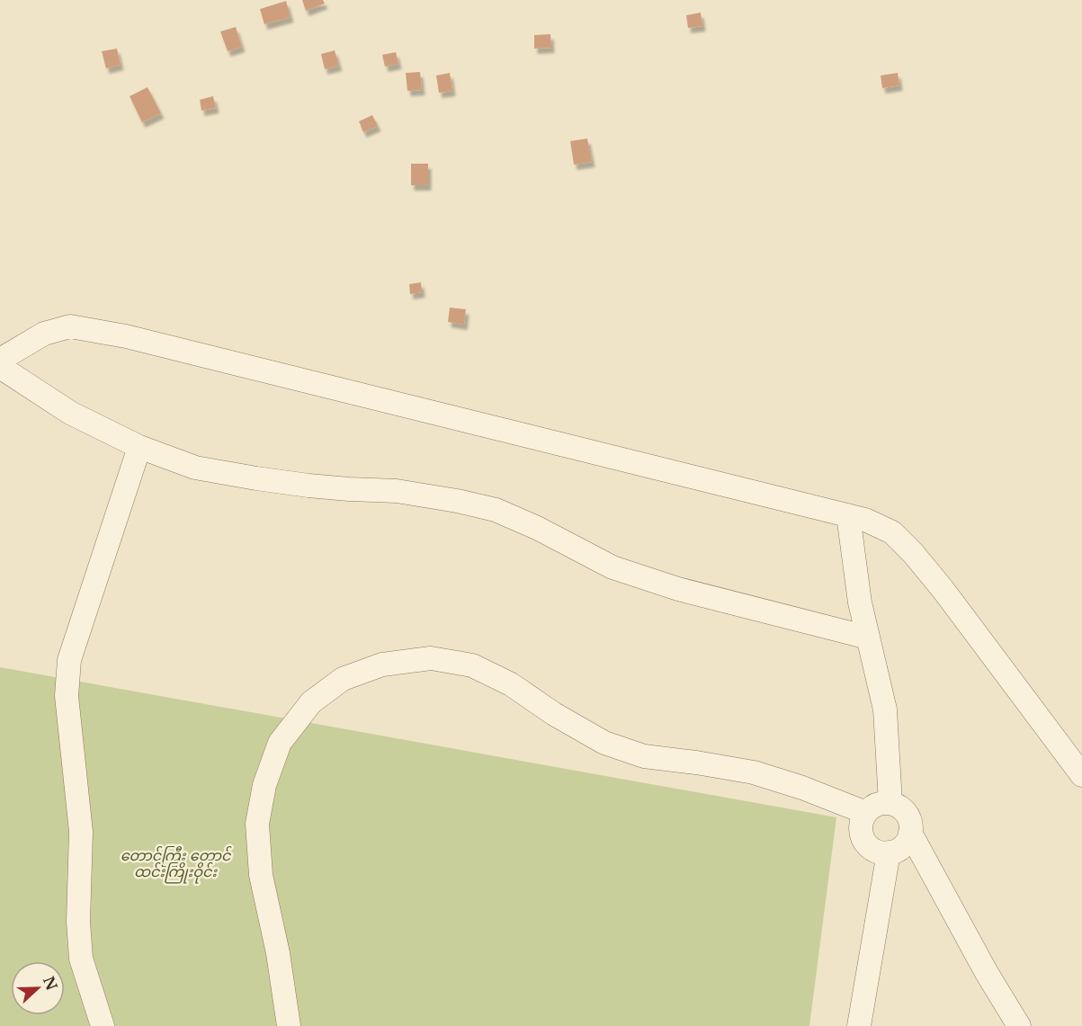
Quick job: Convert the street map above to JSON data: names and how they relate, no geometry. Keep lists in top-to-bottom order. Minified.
{"parks":["တောင်ကြီး တောင် ထင်းကြိုးဝိုင်း"],"north":"right"}
